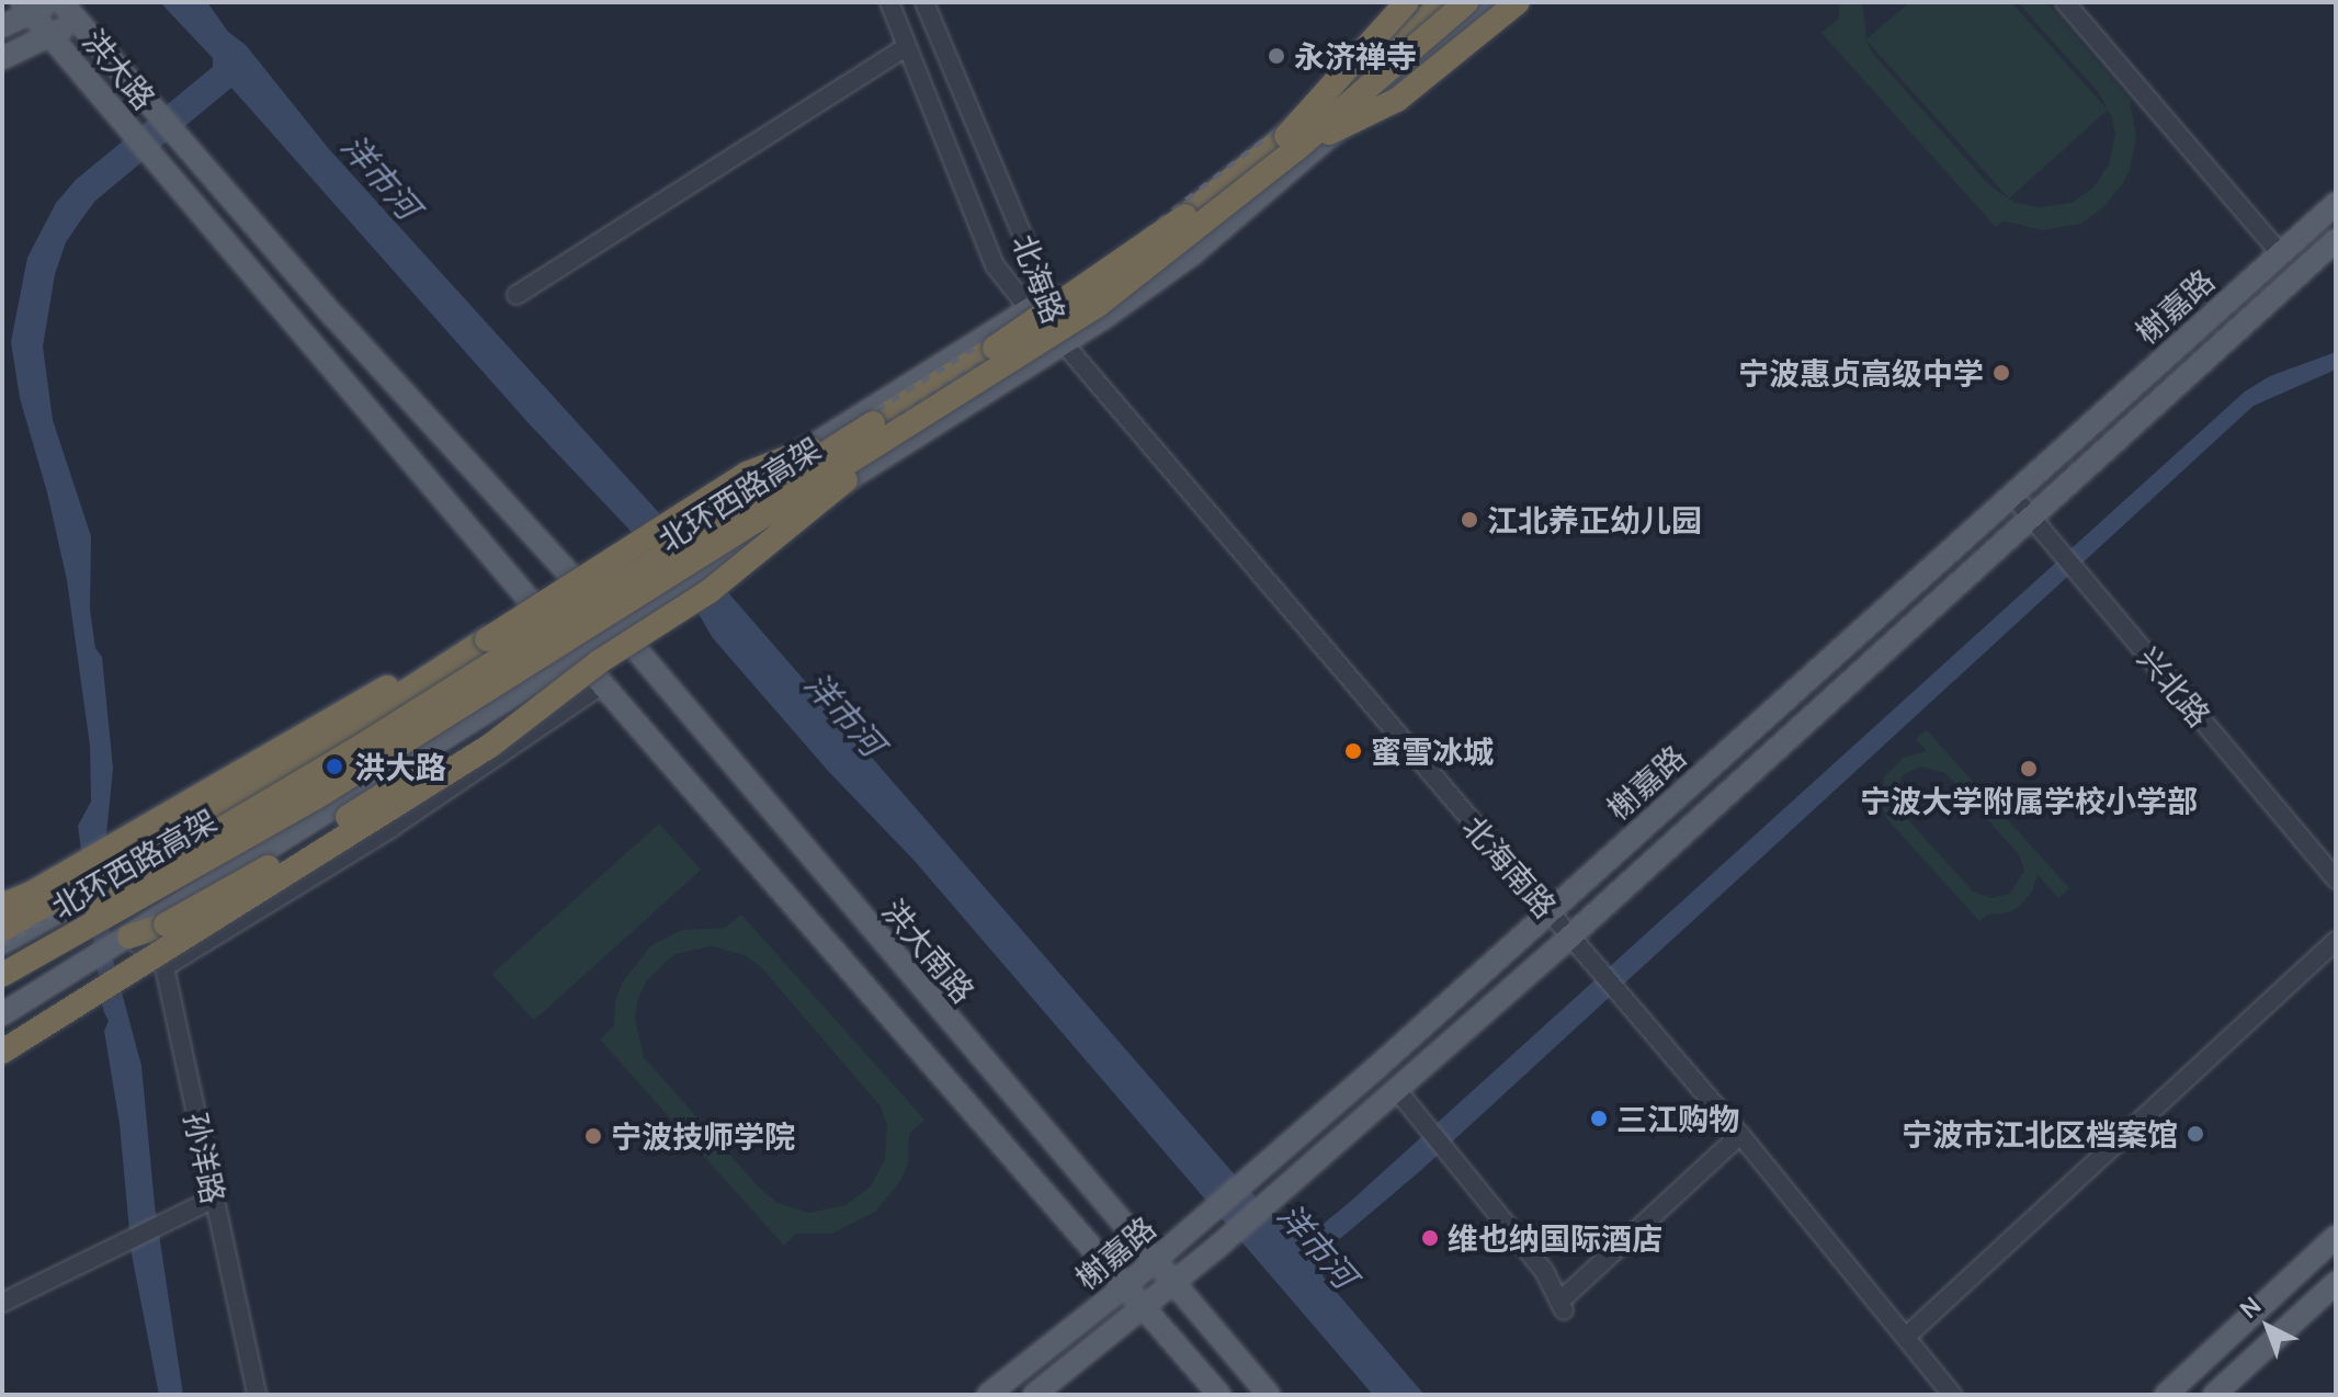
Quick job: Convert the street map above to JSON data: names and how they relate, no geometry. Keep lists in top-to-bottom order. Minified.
{"streets":{"highway":["北环西路高架"],"main road":["洪大路","榭嘉路","洪大南路"],"street":["北海路","兴北路","北海南路","孙洋路"]},"crossings":[["洪大路","洪大南路"],["北海路","北海南路"],["榭嘉路","兴北路"],["榭嘉路","北海南路"],["榭嘉路","洪大南路"]],"water":["洋市河"],"places":["永济禅寺","宁波惠贞高级中学","江北养正幼儿园","蜜雪冰城","洪大路","宁波大学附属学校小学部","三江购物","宁波市江北区档案馆","宁波技师学院","维也纳国际酒店"],"north":"top left"}
